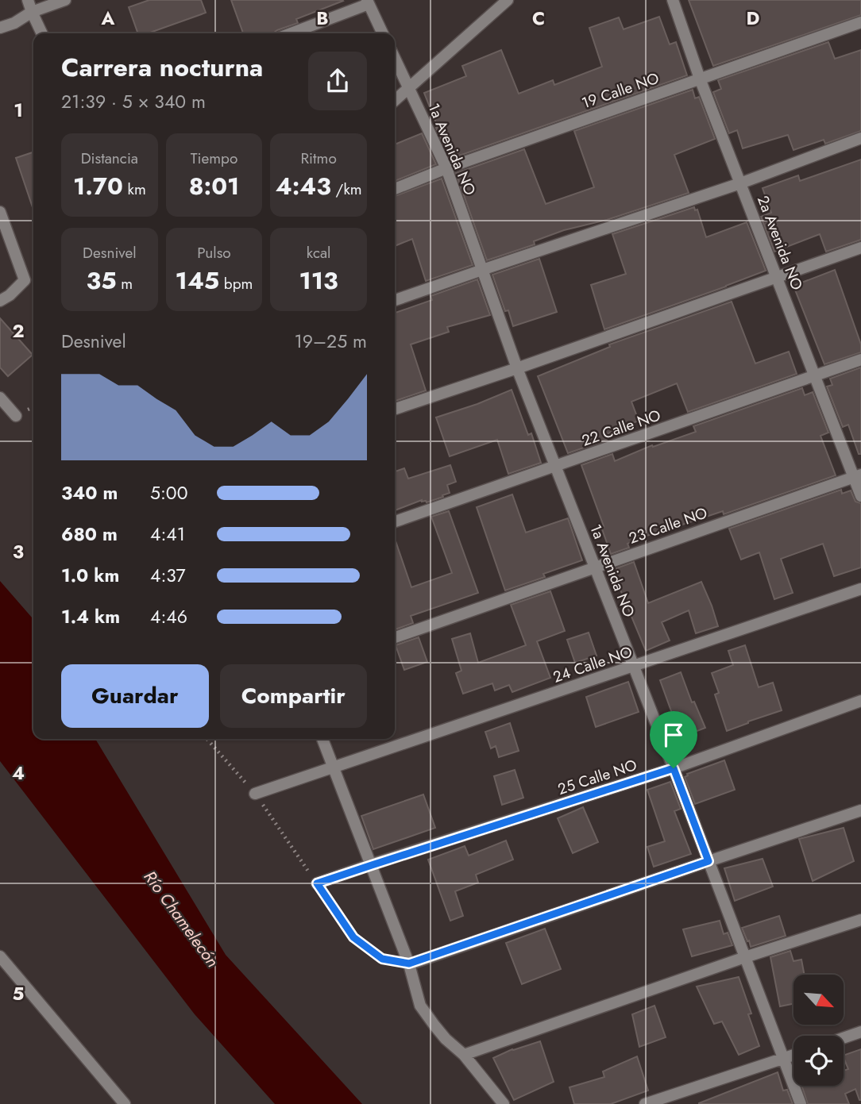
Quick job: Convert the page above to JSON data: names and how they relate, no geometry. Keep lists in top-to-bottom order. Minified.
{"streets":{"street":["19 Calle NO","1a Avenida NO","2a Avenida NO","22 Calle NO","23 Calle NO","24 Calle NO","25 Calle NO"]},"crossings":[["19 Calle NO","1a Avenida NO"],["19 Calle NO","2a Avenida NO"],["1a Avenida NO","22 Calle NO"],["1a Avenida NO","23 Calle NO"],["1a Avenida NO","24 Calle NO"],["1a Avenida NO","25 Calle NO"],["2a Avenida NO","22 Calle NO"],["2a Avenida NO","23 Calle NO"]],"water":["Río Chamelecón"],"north":"bottom right","page":{"heading":["Carrera nocturna","21:39 · 5 × 340 m"],"stats":[["Distancia","1.70 km"],["Tiempo","8:01"],["Ritmo","4:43 /km"],["Desnivel","35 m"],["Pulso","145 bpm"],["kcal","113"]],"chart":["Desnivel","19–25 m"],"list":[{"name":"340 m","note":"5:00"},{"name":"680 m","note":"4:41"},{"name":"1.0 km","note":"4:37"},{"name":"1.4 km","note":"4:46"}],"buttons":["Guardar","Compartir"]},"grid":{"columns":["A","B","C","D"],"rows":["1","2","3","4","5"]}}
